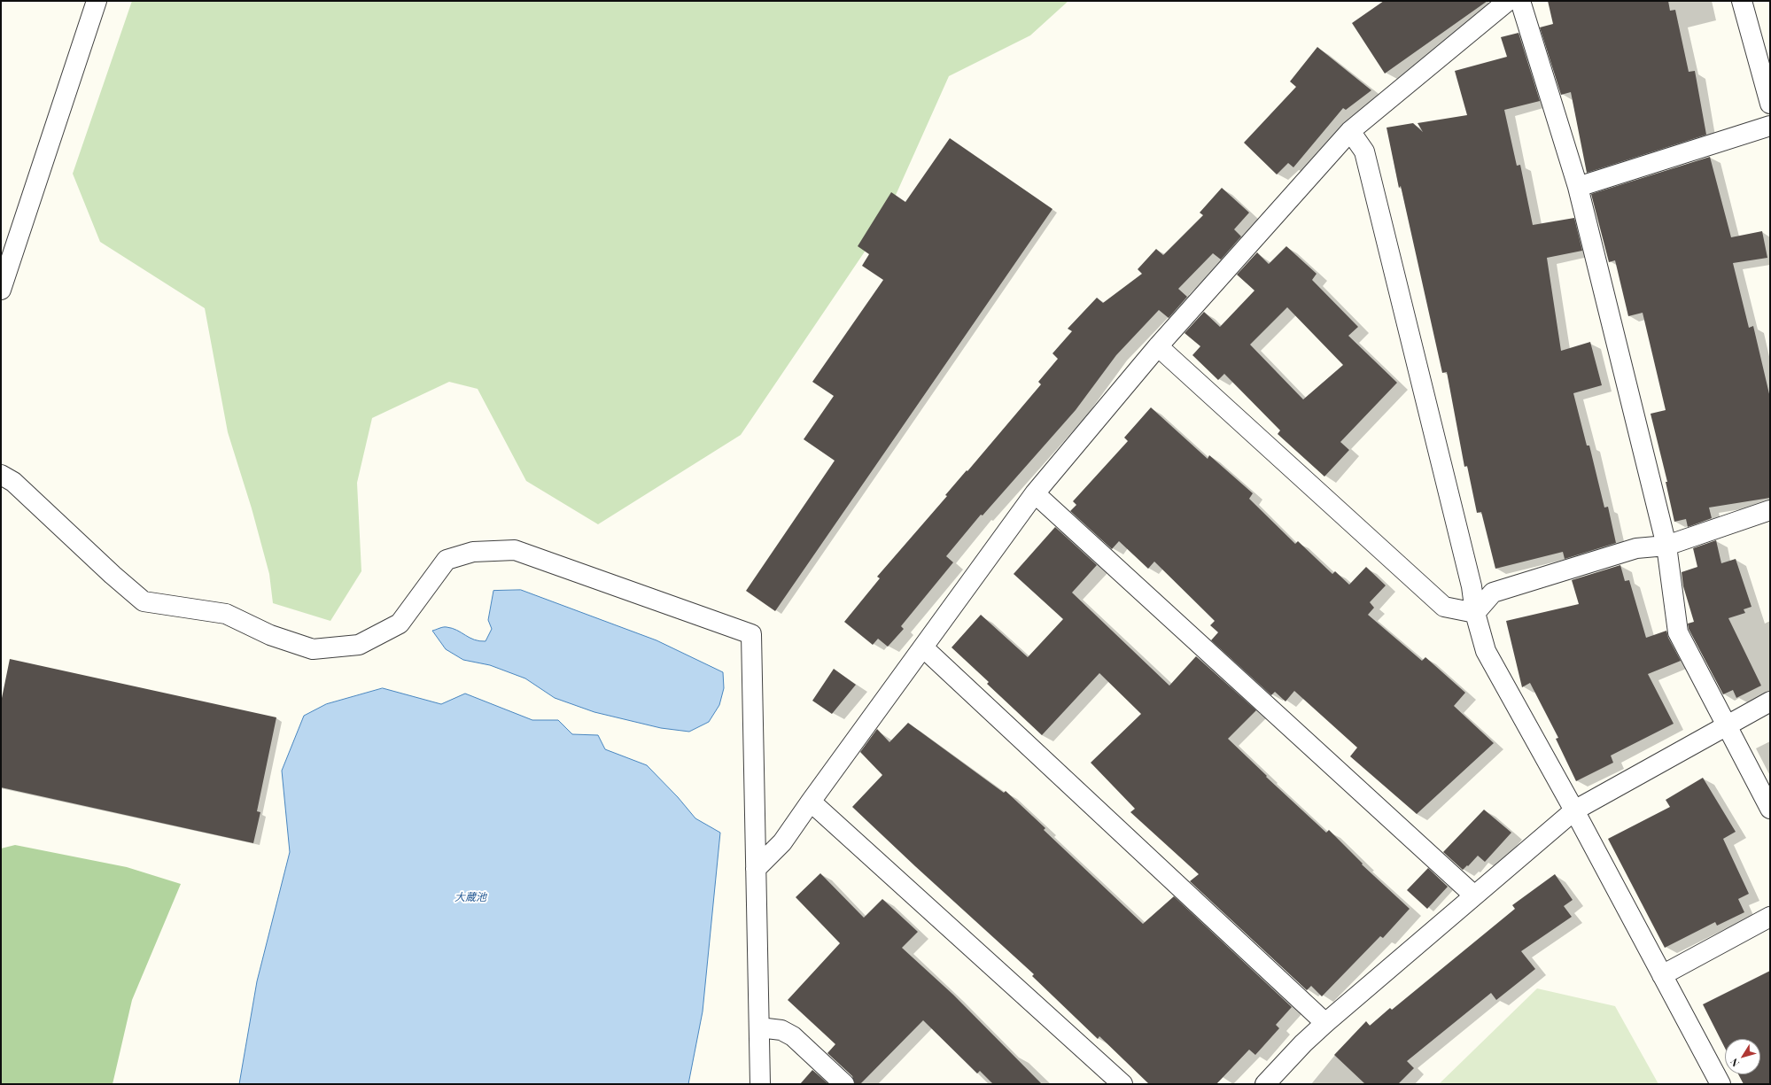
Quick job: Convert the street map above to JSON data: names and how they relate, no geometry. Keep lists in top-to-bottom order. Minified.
{"water":["大蔵池"],"north":"bottom left"}
